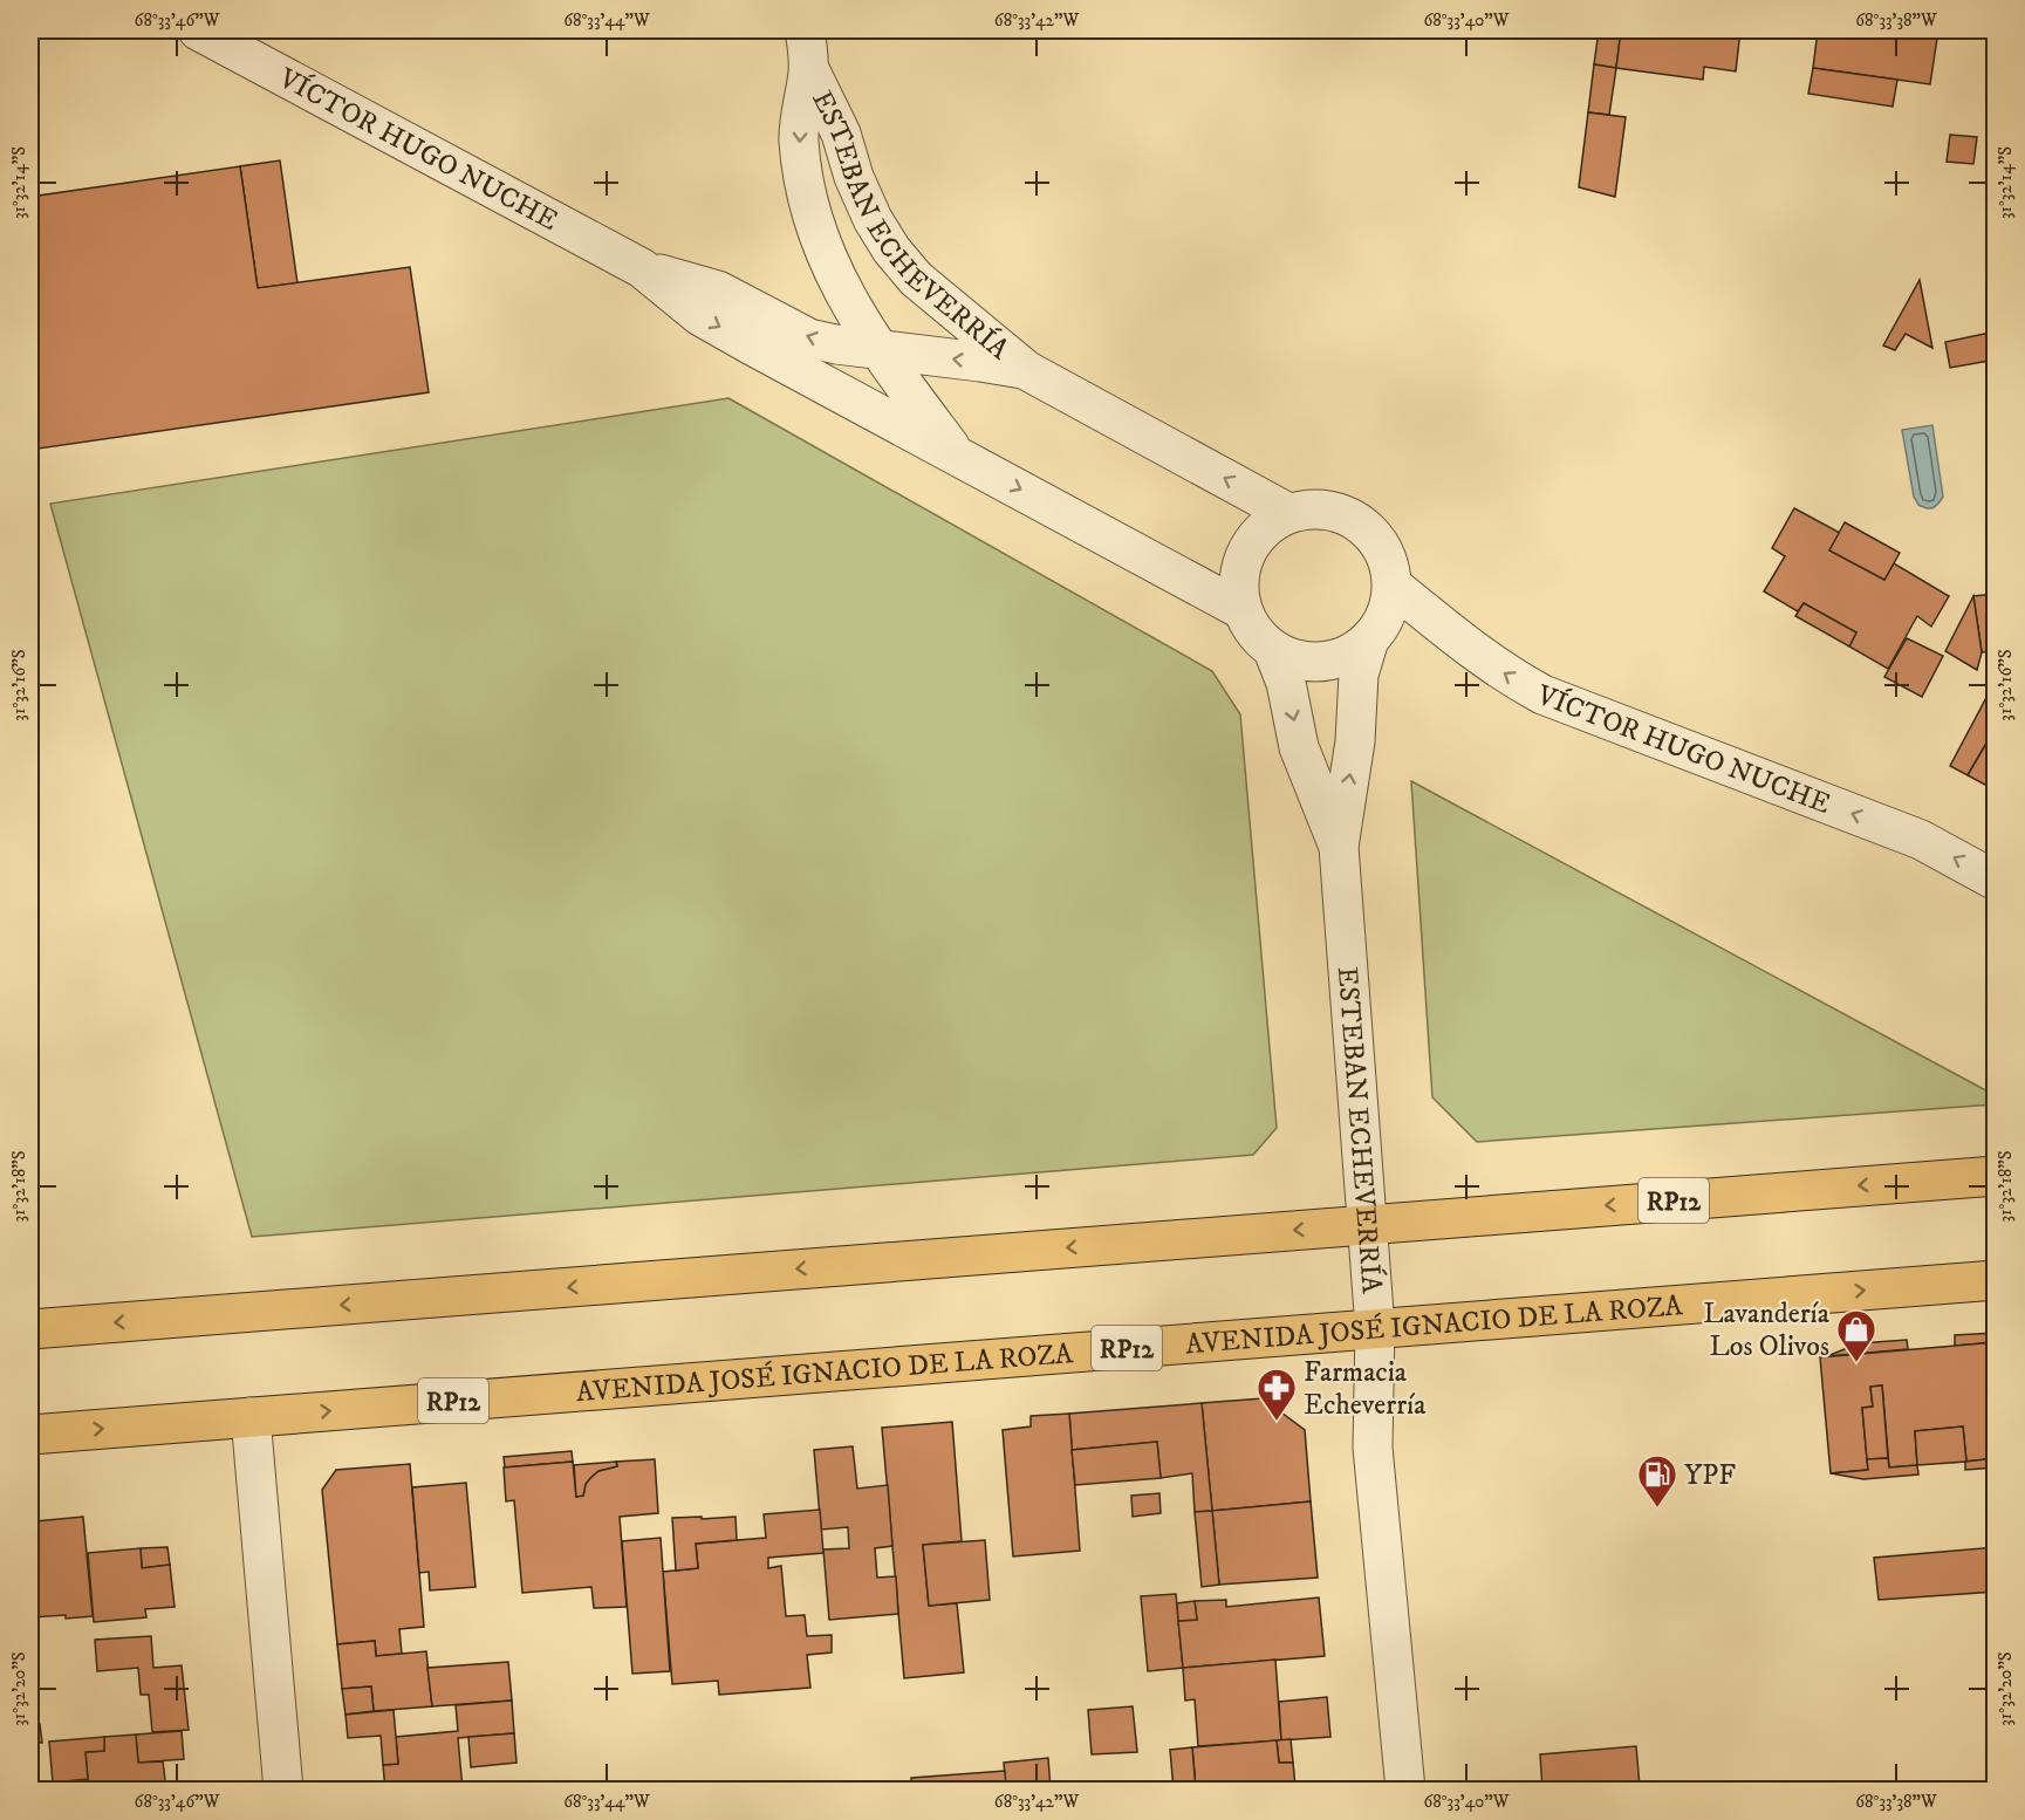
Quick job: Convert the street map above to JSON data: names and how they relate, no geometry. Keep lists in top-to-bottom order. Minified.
{"streets":{"main road":["RP12","AVENIDA JOSÉ IGNACIO DE LA ROZA"],"street":["VÍCTOR HUGO NUCHE","ESTEBAN ECHEVERRÍA"]},"crossings":[["VÍCTOR HUGO NUCHE","ESTEBAN ECHEVERRÍA"],["ESTEBAN ECHEVERRÍA","RP12"],["ESTEBAN ECHEVERRÍA","AVENIDA JOSÉ IGNACIO DE LA ROZA"]],"places":{"shop":["Lavandería Los Olivos"],"pharmacy":["Farmacia Echeverría"],"fuel station":["YPF"]},"coordinates":["68°33'46\"W","68°33'44\"W","68°33'42\"W","68°33'40\"W","68°33'38\"W","31°32'14\"S","31°32'16\"S","31°32'18\"S","31°32'20\"S"]}
